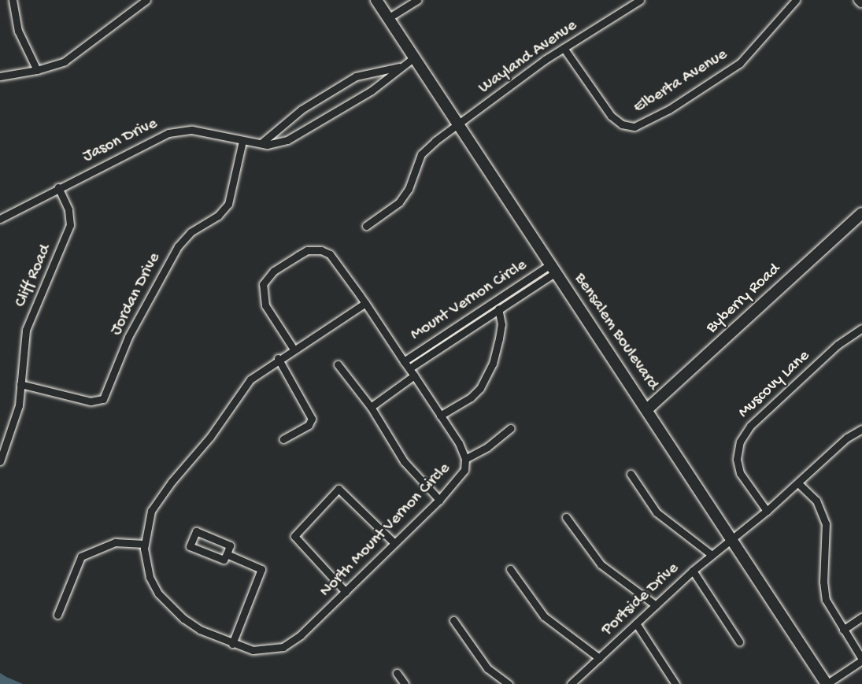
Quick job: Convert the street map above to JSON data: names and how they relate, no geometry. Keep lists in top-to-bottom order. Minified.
{"streets":{"main road":["Byberry Road","Bensalem Boulevard"],"street":["Wayland Avenue","Elberta Avenue","Jason Drive","Cliff Road","Jordan Drive","Mount Vernon Circle","Muscovy Lane","North Mount Vernon Circle","Portside Drive"]},"crossings":[["Wayland Avenue","Elberta Avenue"],["Wayland Avenue","Bensalem Boulevard"],["Jason Drive","Cliff Road"],["Jason Drive","Jordan Drive"],["Jason Drive","Bensalem Boulevard"],["Cliff Road","Jordan Drive"],["Byberry Road","Bensalem Boulevard"],["Mount Vernon Circle","Bensalem Boulevard"],["Mount Vernon Circle","North Mount Vernon Circle"],["Bensalem Boulevard","Portside Drive"]]}
